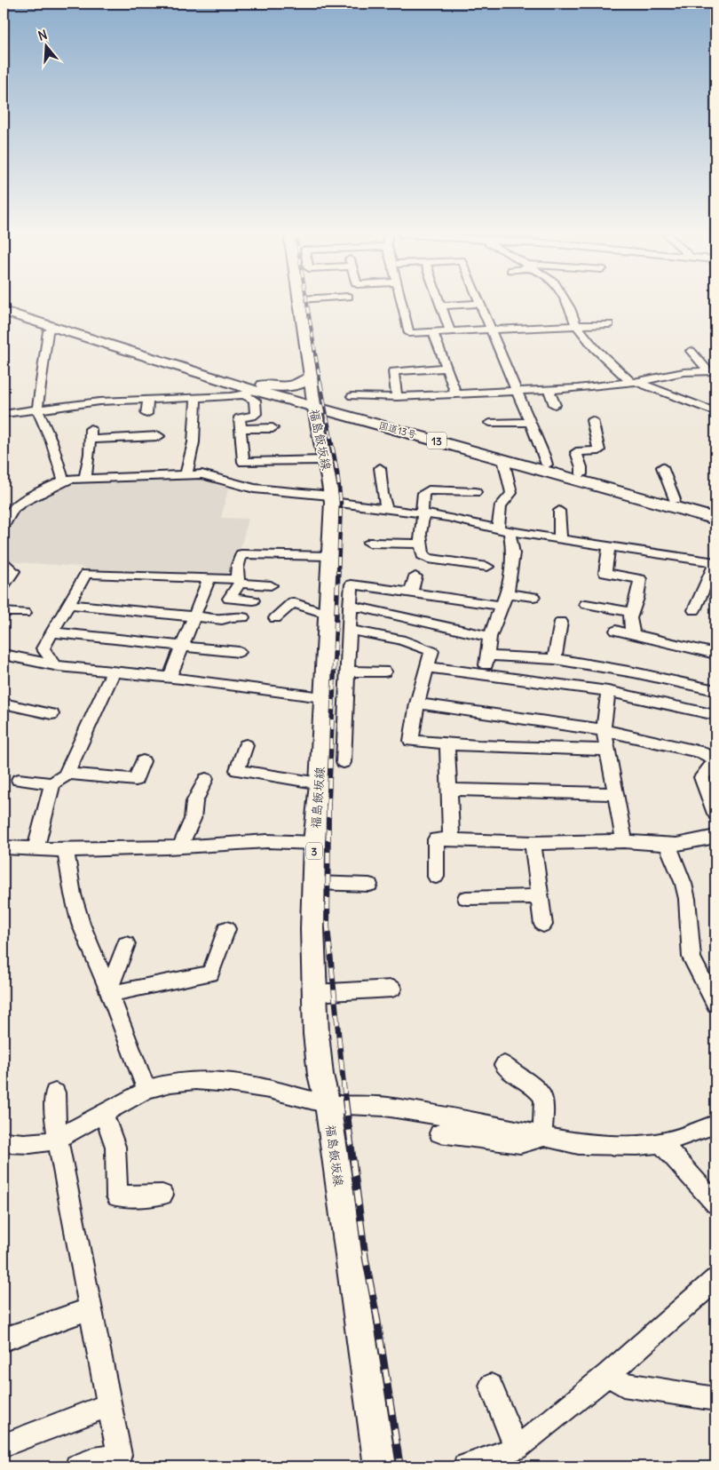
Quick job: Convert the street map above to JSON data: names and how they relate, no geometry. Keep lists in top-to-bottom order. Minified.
{"streets":{"highway":["国道13号","13"],"main road":["福島飯坂線","3"]},"crossings":[["国道13号","福島飯坂線"]],"north":"top"}
